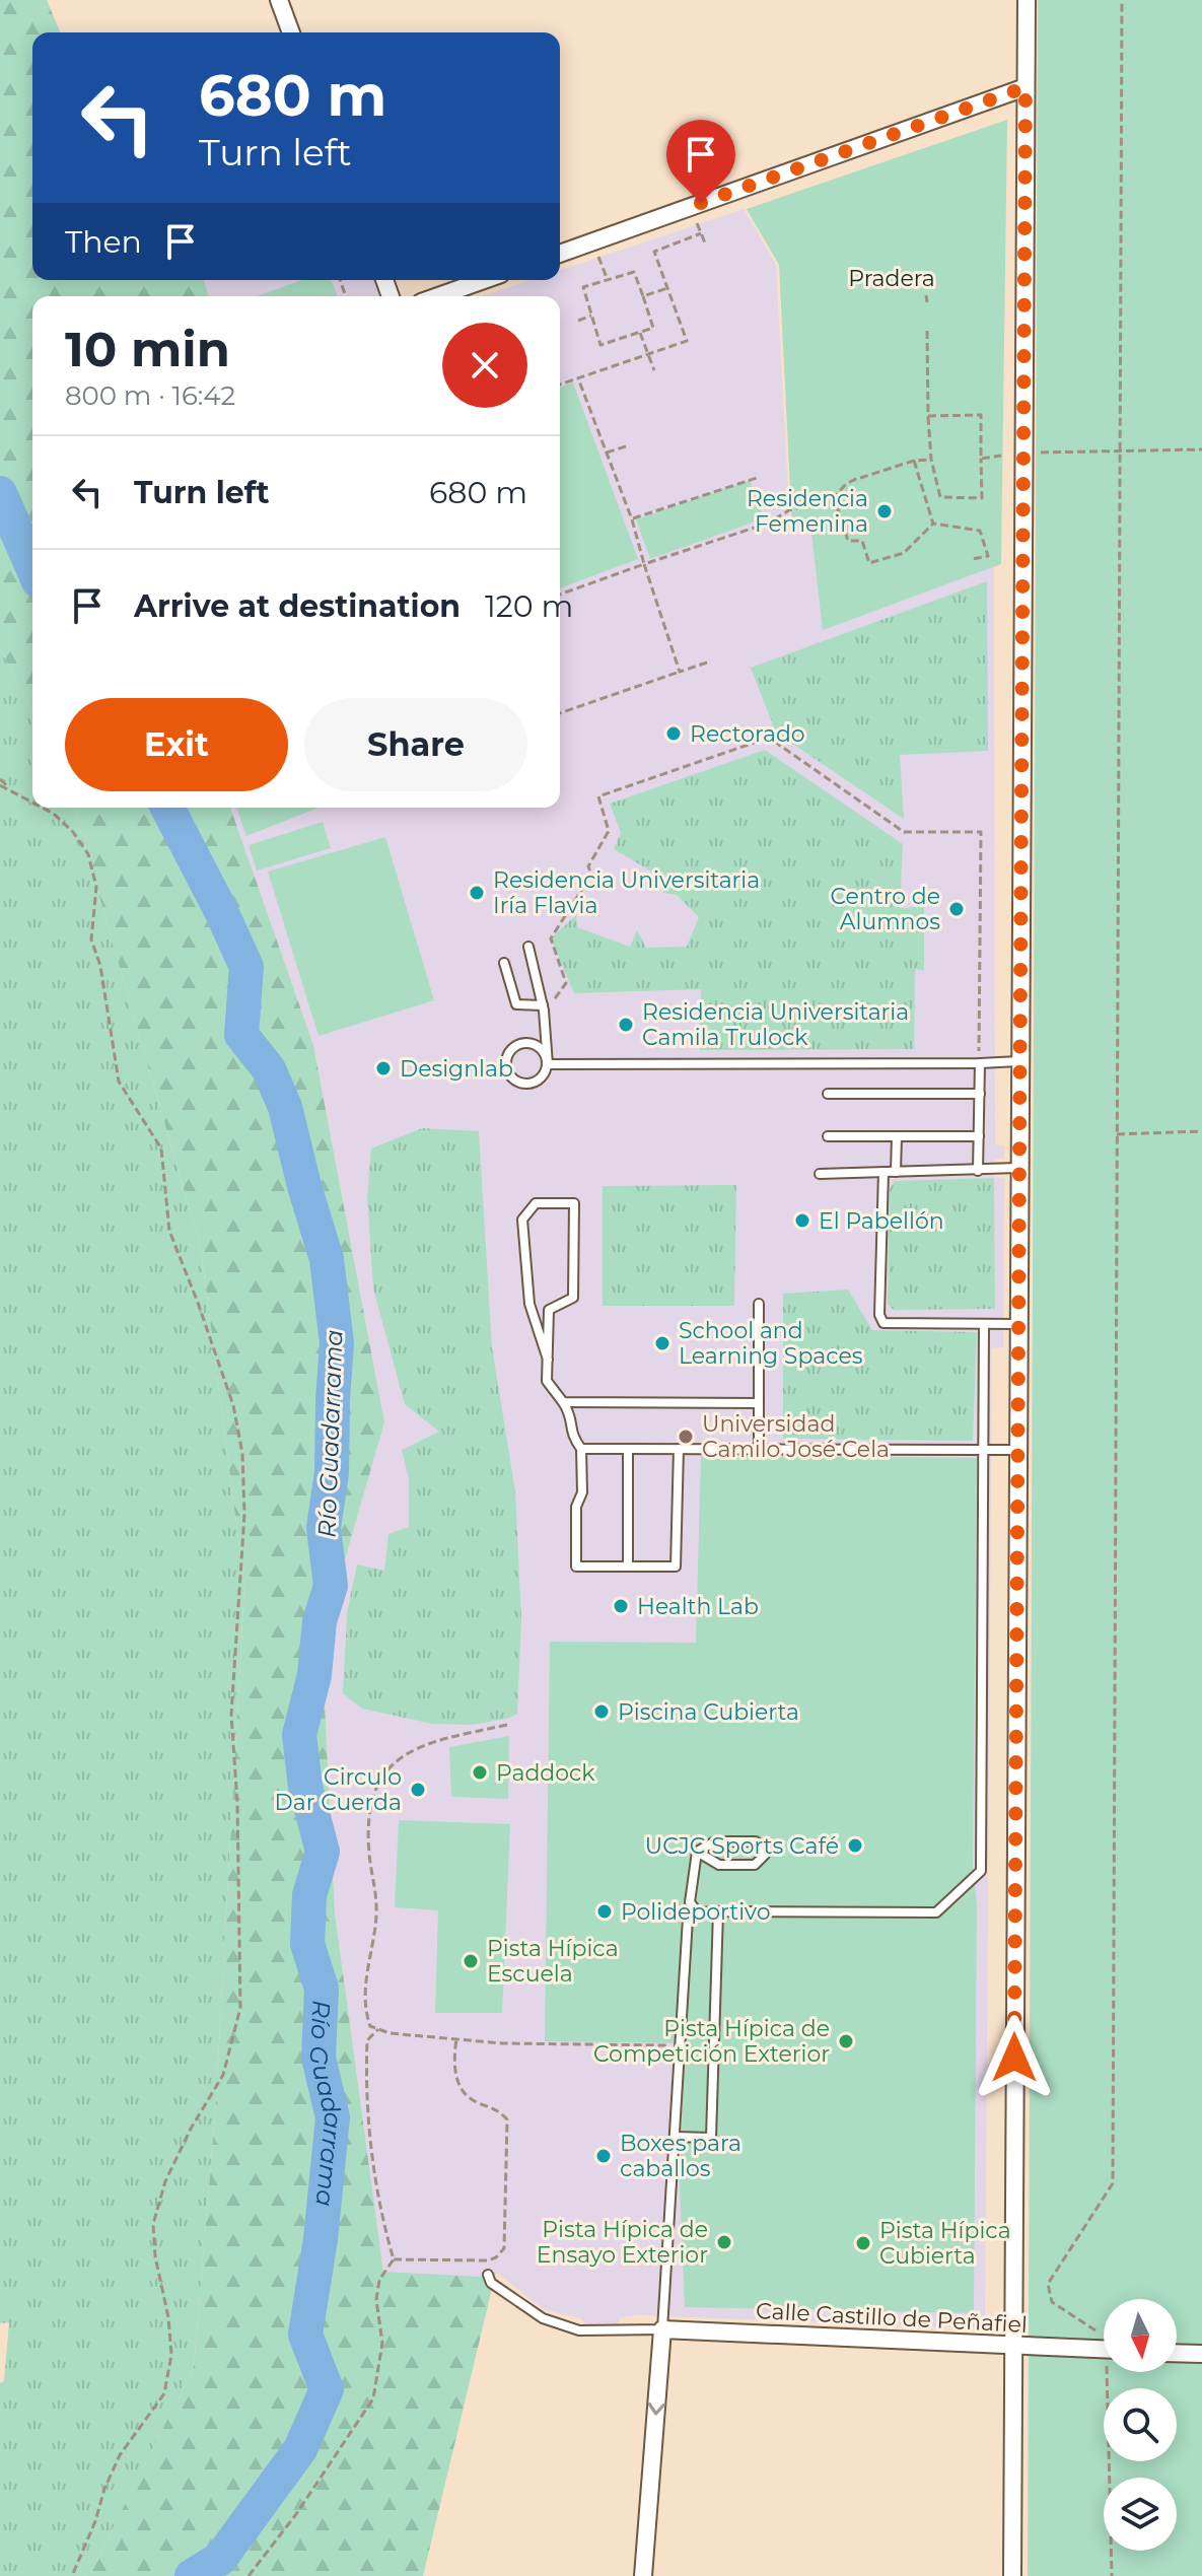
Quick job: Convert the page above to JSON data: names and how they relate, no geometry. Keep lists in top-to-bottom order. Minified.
{"streets":{"street":["Calle Castillo de Peñafiel"]},"water":["Río Guadarrama"],"parks":["Pradera"],"places":["Residencia Femenina","Rectorado","Residencia Universitaria Iría Flavia","Centro de Alumnos","Residencia Universitaria Camila Trulock","Designlab","El Pabellón","School and Learning Spaces","Universidad Camilo José Cela","Health Lab","Piscina Cubierta","Paddock","Circulo Dar Cuerda","UCJC Sports Café","Polideportivo","Pista Hípica Escuela","Pista Hípica de Competición Exterior","Boxes para caballos","Pista Hípica de Ensayo Exterior","Pista Hípica Cubierta"],"north":"bottom","page":{"turn":["680 m","Turn left"],"then":"Then","heading":["10 min","800 m · 16:42"],"list":[{"name":"Turn left","value":"680 m"},{"name":"Arrive at destination","value":"120 m"}],"buttons":["Exit","Share"]}}
